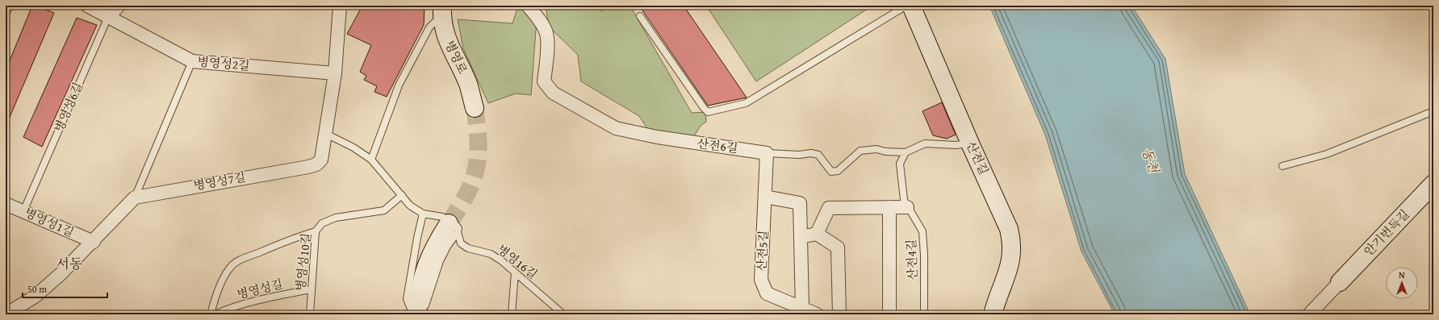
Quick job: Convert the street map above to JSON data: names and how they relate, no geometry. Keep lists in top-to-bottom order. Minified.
{"streets":{"street":["병영로","병영성2길","병영성6길","산전6길","산전길","병영성7길","병영성1길","안기번득길","산전5길"],"lane":["산전4길","병영성10길","병영16길","병영성길"]},"crossings":[["병영성2길","병영성6길"],["병영성2길","병영성7길"],["병영성6길","병영성1길"],["산전6길","산전길"],["산전6길","산전5길"],["산전6길","산전4길"],["병영성10길","병영성길"]],"districts":["서동"],"water":["동천"],"scale_bar":"50 m","north":"top"}
